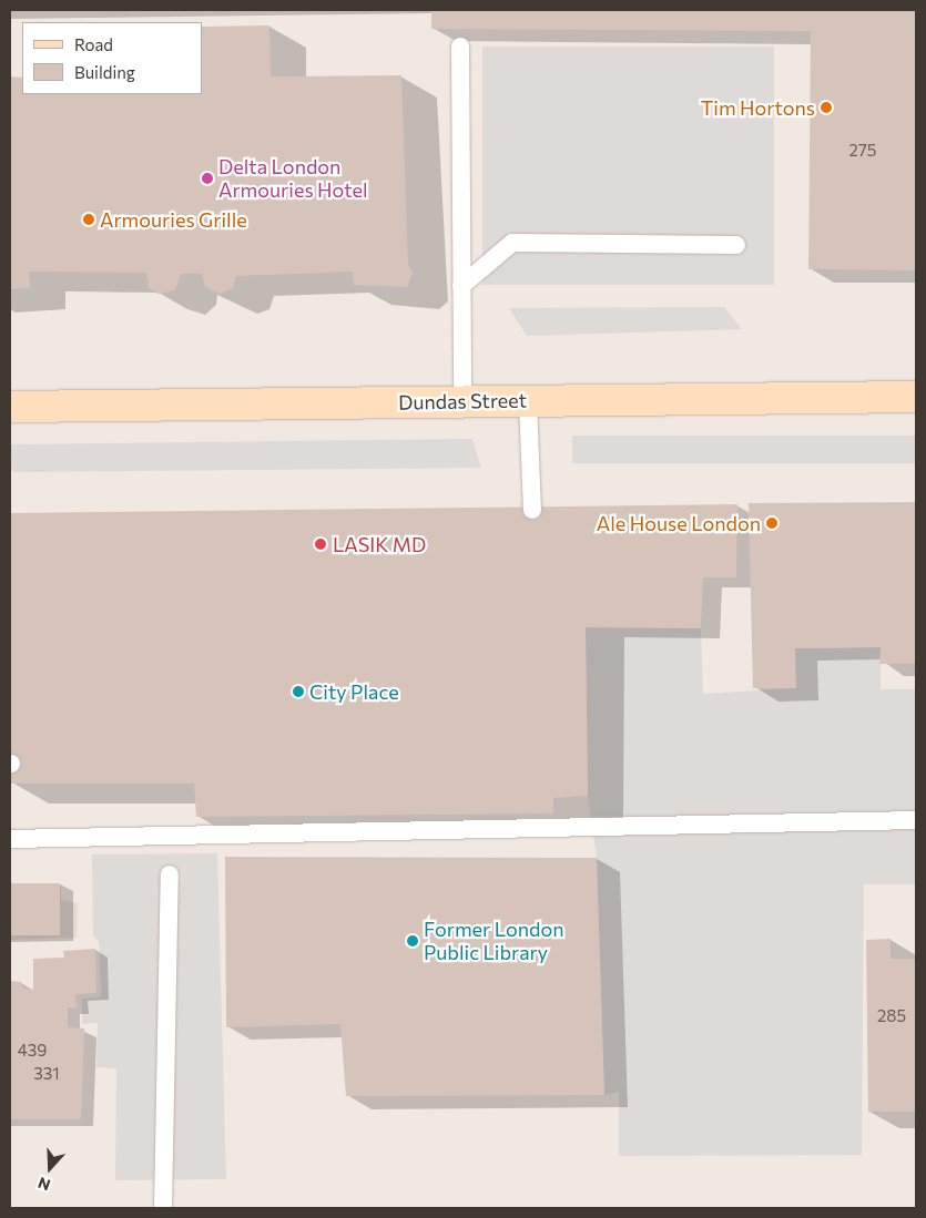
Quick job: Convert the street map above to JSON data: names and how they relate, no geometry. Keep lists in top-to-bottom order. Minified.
{"streets":{"main road":["Dundas Street"]},"places":["Tim Hortons","Delta London Armouries Hotel","Armouries Grille","Ale House London","LASIK MD","City Place","Former London Public Library"],"house_numbers":["275","285","439","331"],"legend":["Road","Building"],"north":"bottom"}
